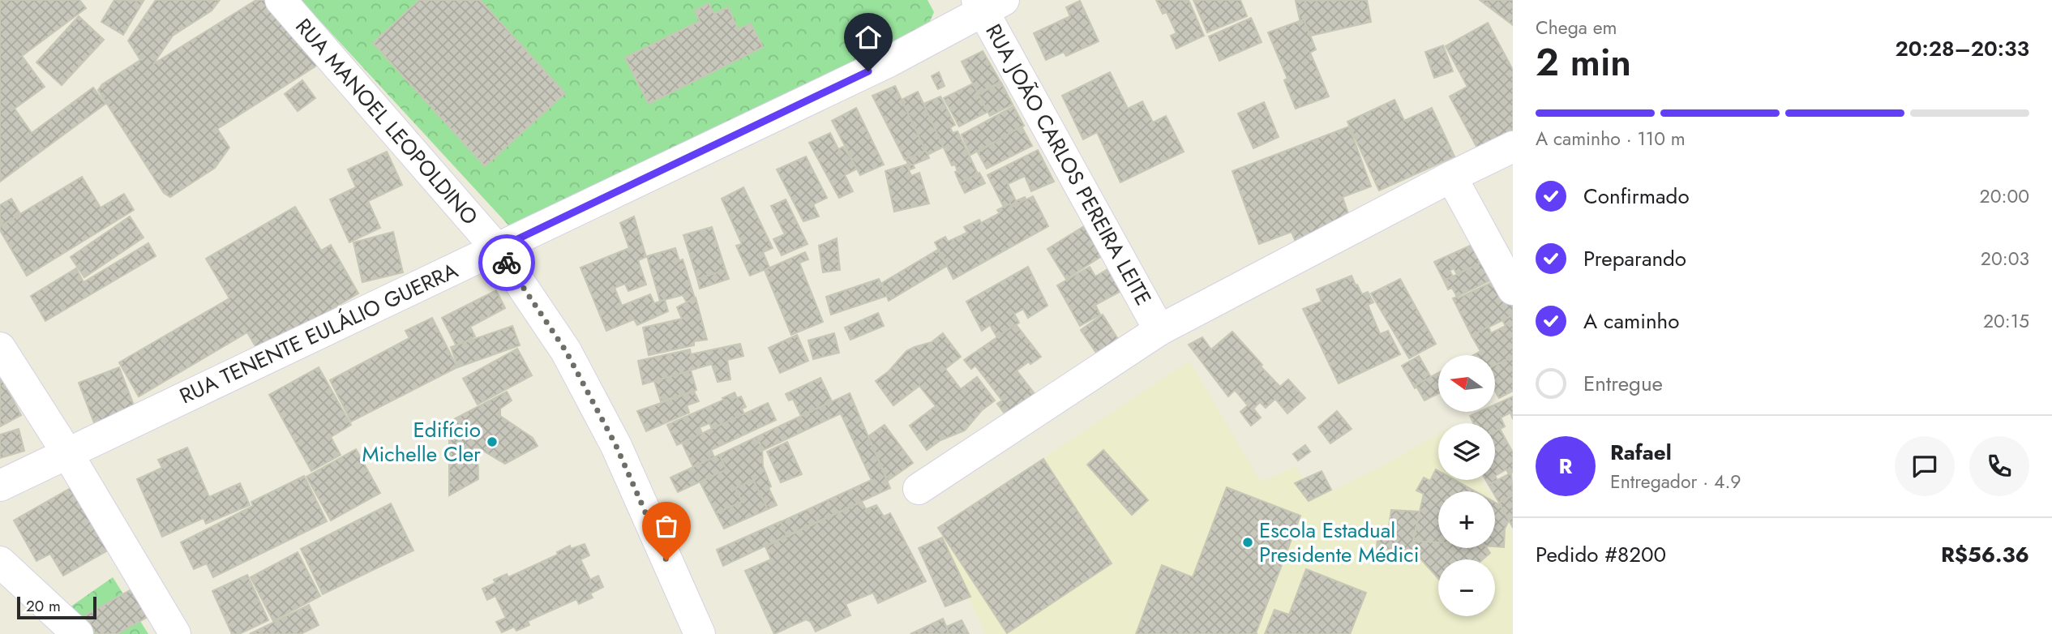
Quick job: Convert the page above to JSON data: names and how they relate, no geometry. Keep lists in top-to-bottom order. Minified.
{"streets":{"street":["RUA MANOEL LEOPOLDINO","RUA JOÃO CARLOS PEREIRA LEITE","RUA TENENTE EULÁLIO GUERRA"]},"crossings":[["RUA MANOEL LEOPOLDINO","RUA TENENTE EULÁLIO GUERRA"],["RUA JOÃO CARLOS PEREIRA LEITE","RUA TENENTE EULÁLIO GUERRA"]],"places":["Edifício Michelle Cler","Escola Estadual Presidente Médici"],"scale_bar":"20 m","north":"left","page":{"heading":["2 min","Chega em","20:28–20:33"],"panel":["Rafael","Entregador · 4.9","Pedido #8200","R$56.36"],"bar":"A caminho · 110 m","list":[["Confirmado","20:00"],["Preparando","20:03"],["A caminho","20:15"],"Entregue"],"map_buttons":["+","−"],"round":"R","scale":"20 m"}}
